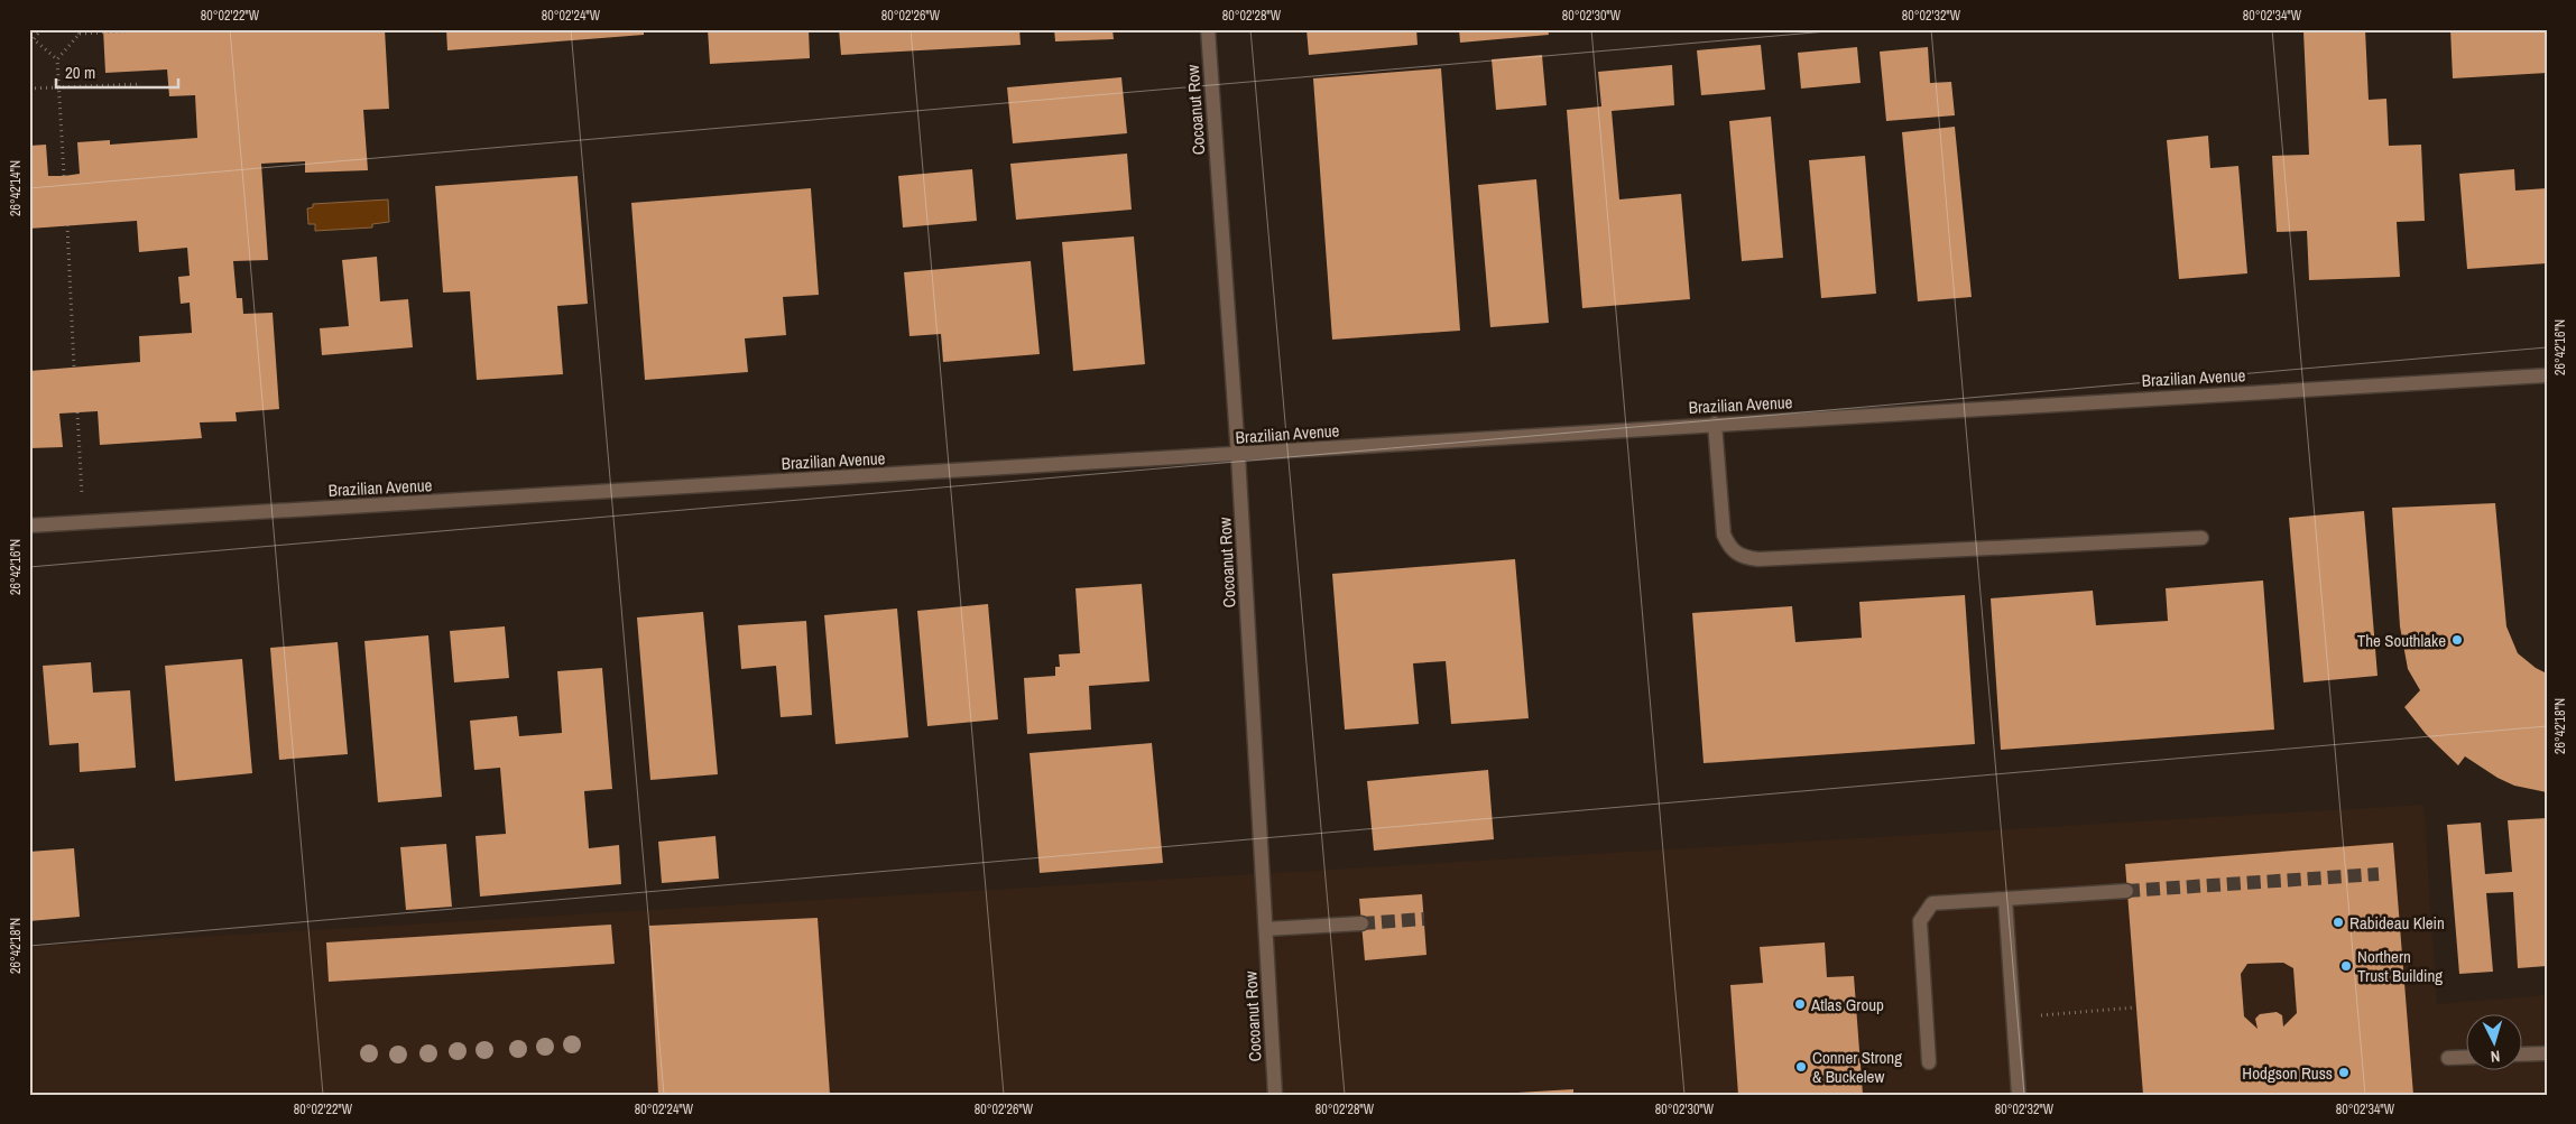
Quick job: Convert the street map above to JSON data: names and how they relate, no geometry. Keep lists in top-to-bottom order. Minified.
{"streets":{"street":["Cocoanut Row","Brazilian Avenue"]},"crossings":[["Cocoanut Row","Brazilian Avenue"]],"places":["The Southlake","Rabideau Klein","Northern Trust Building","Atlas Group","Conner Strong & Buckelew","Hodgson Russ"],"scale_bar":"20 m","north":"bottom","coordinates":["80°02'22\"W","80°02'24\"W","80°02'26\"W","80°02'28\"W","80°02'30\"W","80°02'32\"W","80°02'34\"W","26°42'14\"N","26°42'16\"N","26°42'18\"N"]}
